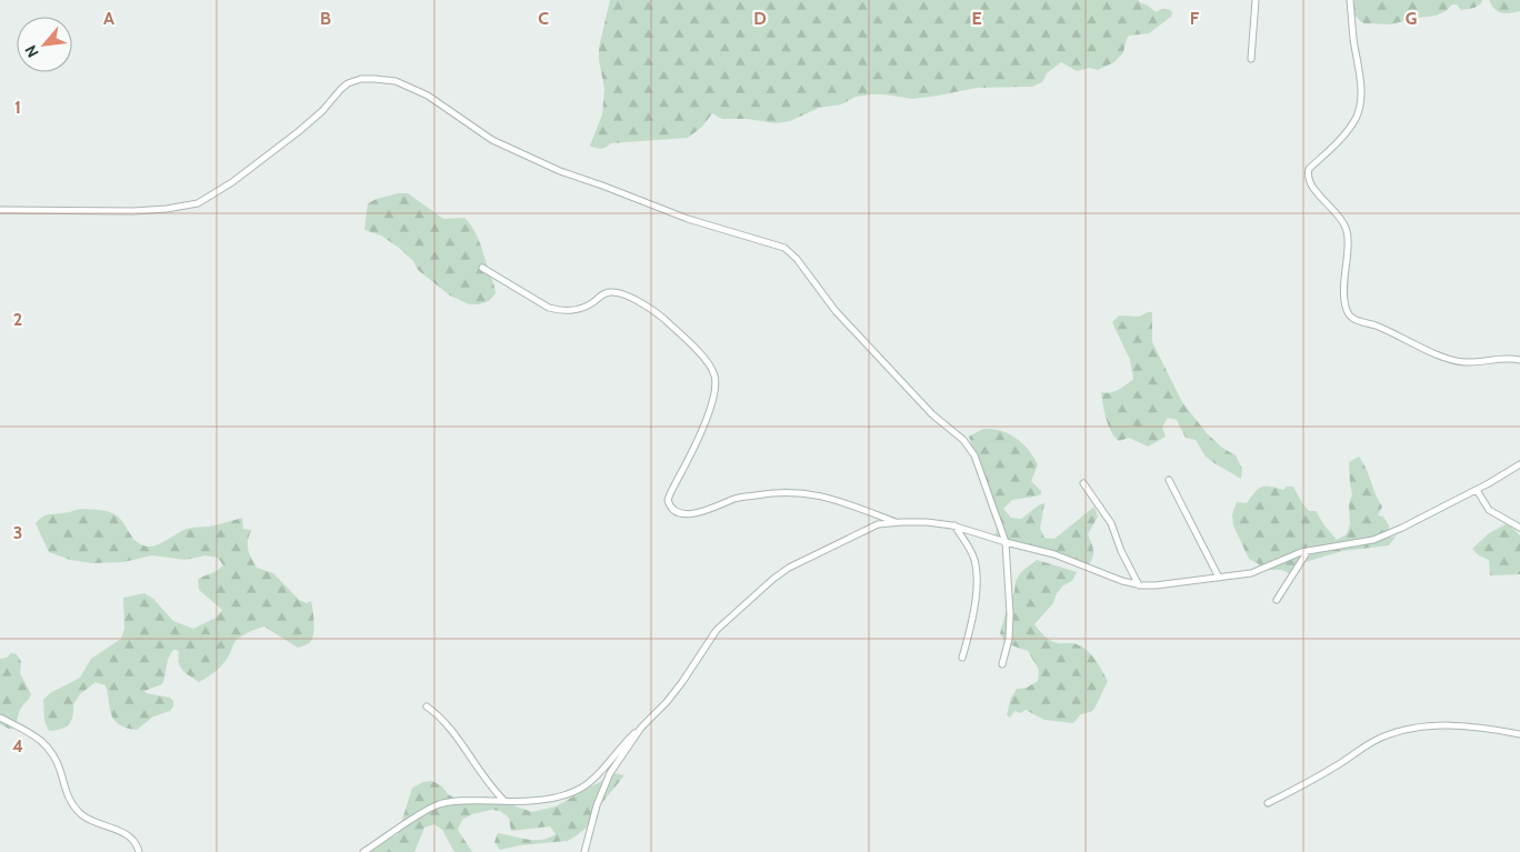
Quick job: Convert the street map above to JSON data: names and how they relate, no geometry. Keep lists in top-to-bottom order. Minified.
{"north":"bottom left","grid":{"columns":["A","B","C","D","E","F","G"],"rows":["1","2","3","4"]}}
